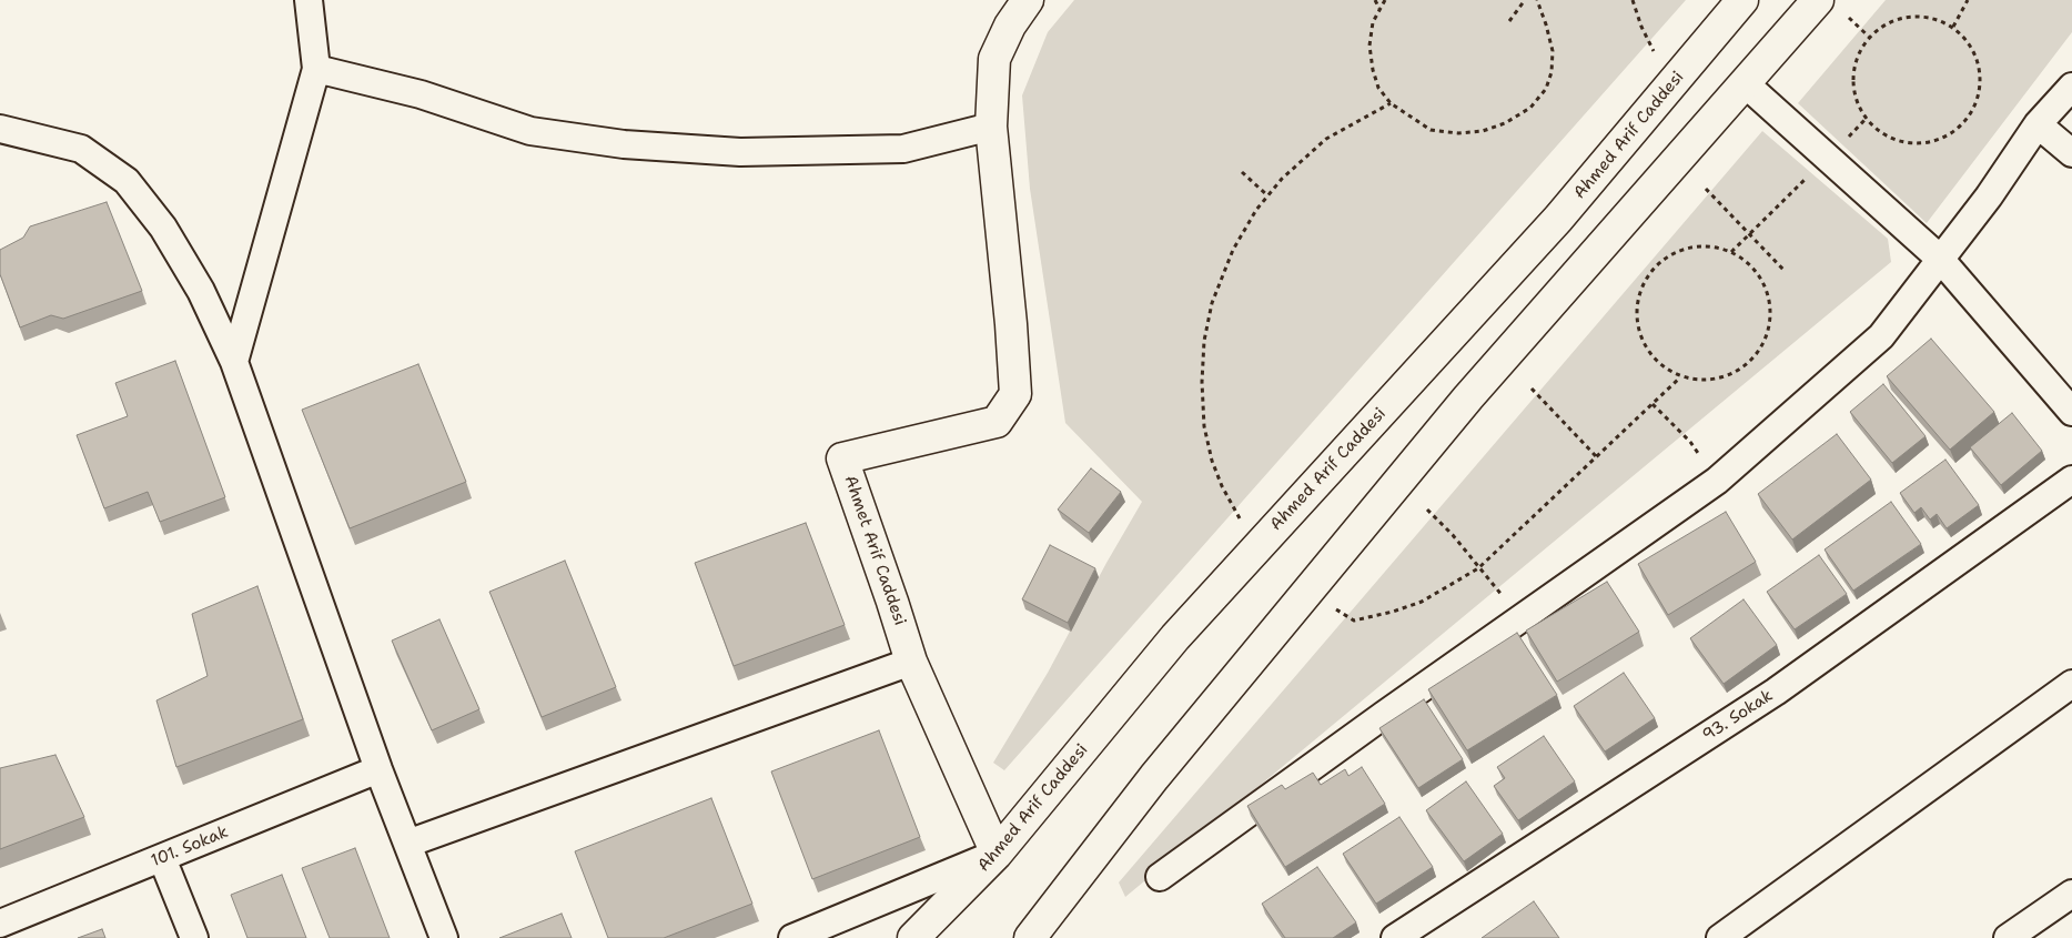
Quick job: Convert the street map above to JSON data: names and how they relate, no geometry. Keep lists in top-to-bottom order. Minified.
{"streets":{"street":["Ahmed Arif Caddesi","Ahmet Arif Caddesi","93. Sokak","101. Sokak"]},"crossings":[["Ahmed Arif Caddesi","Ahmet Arif Caddesi"]]}
